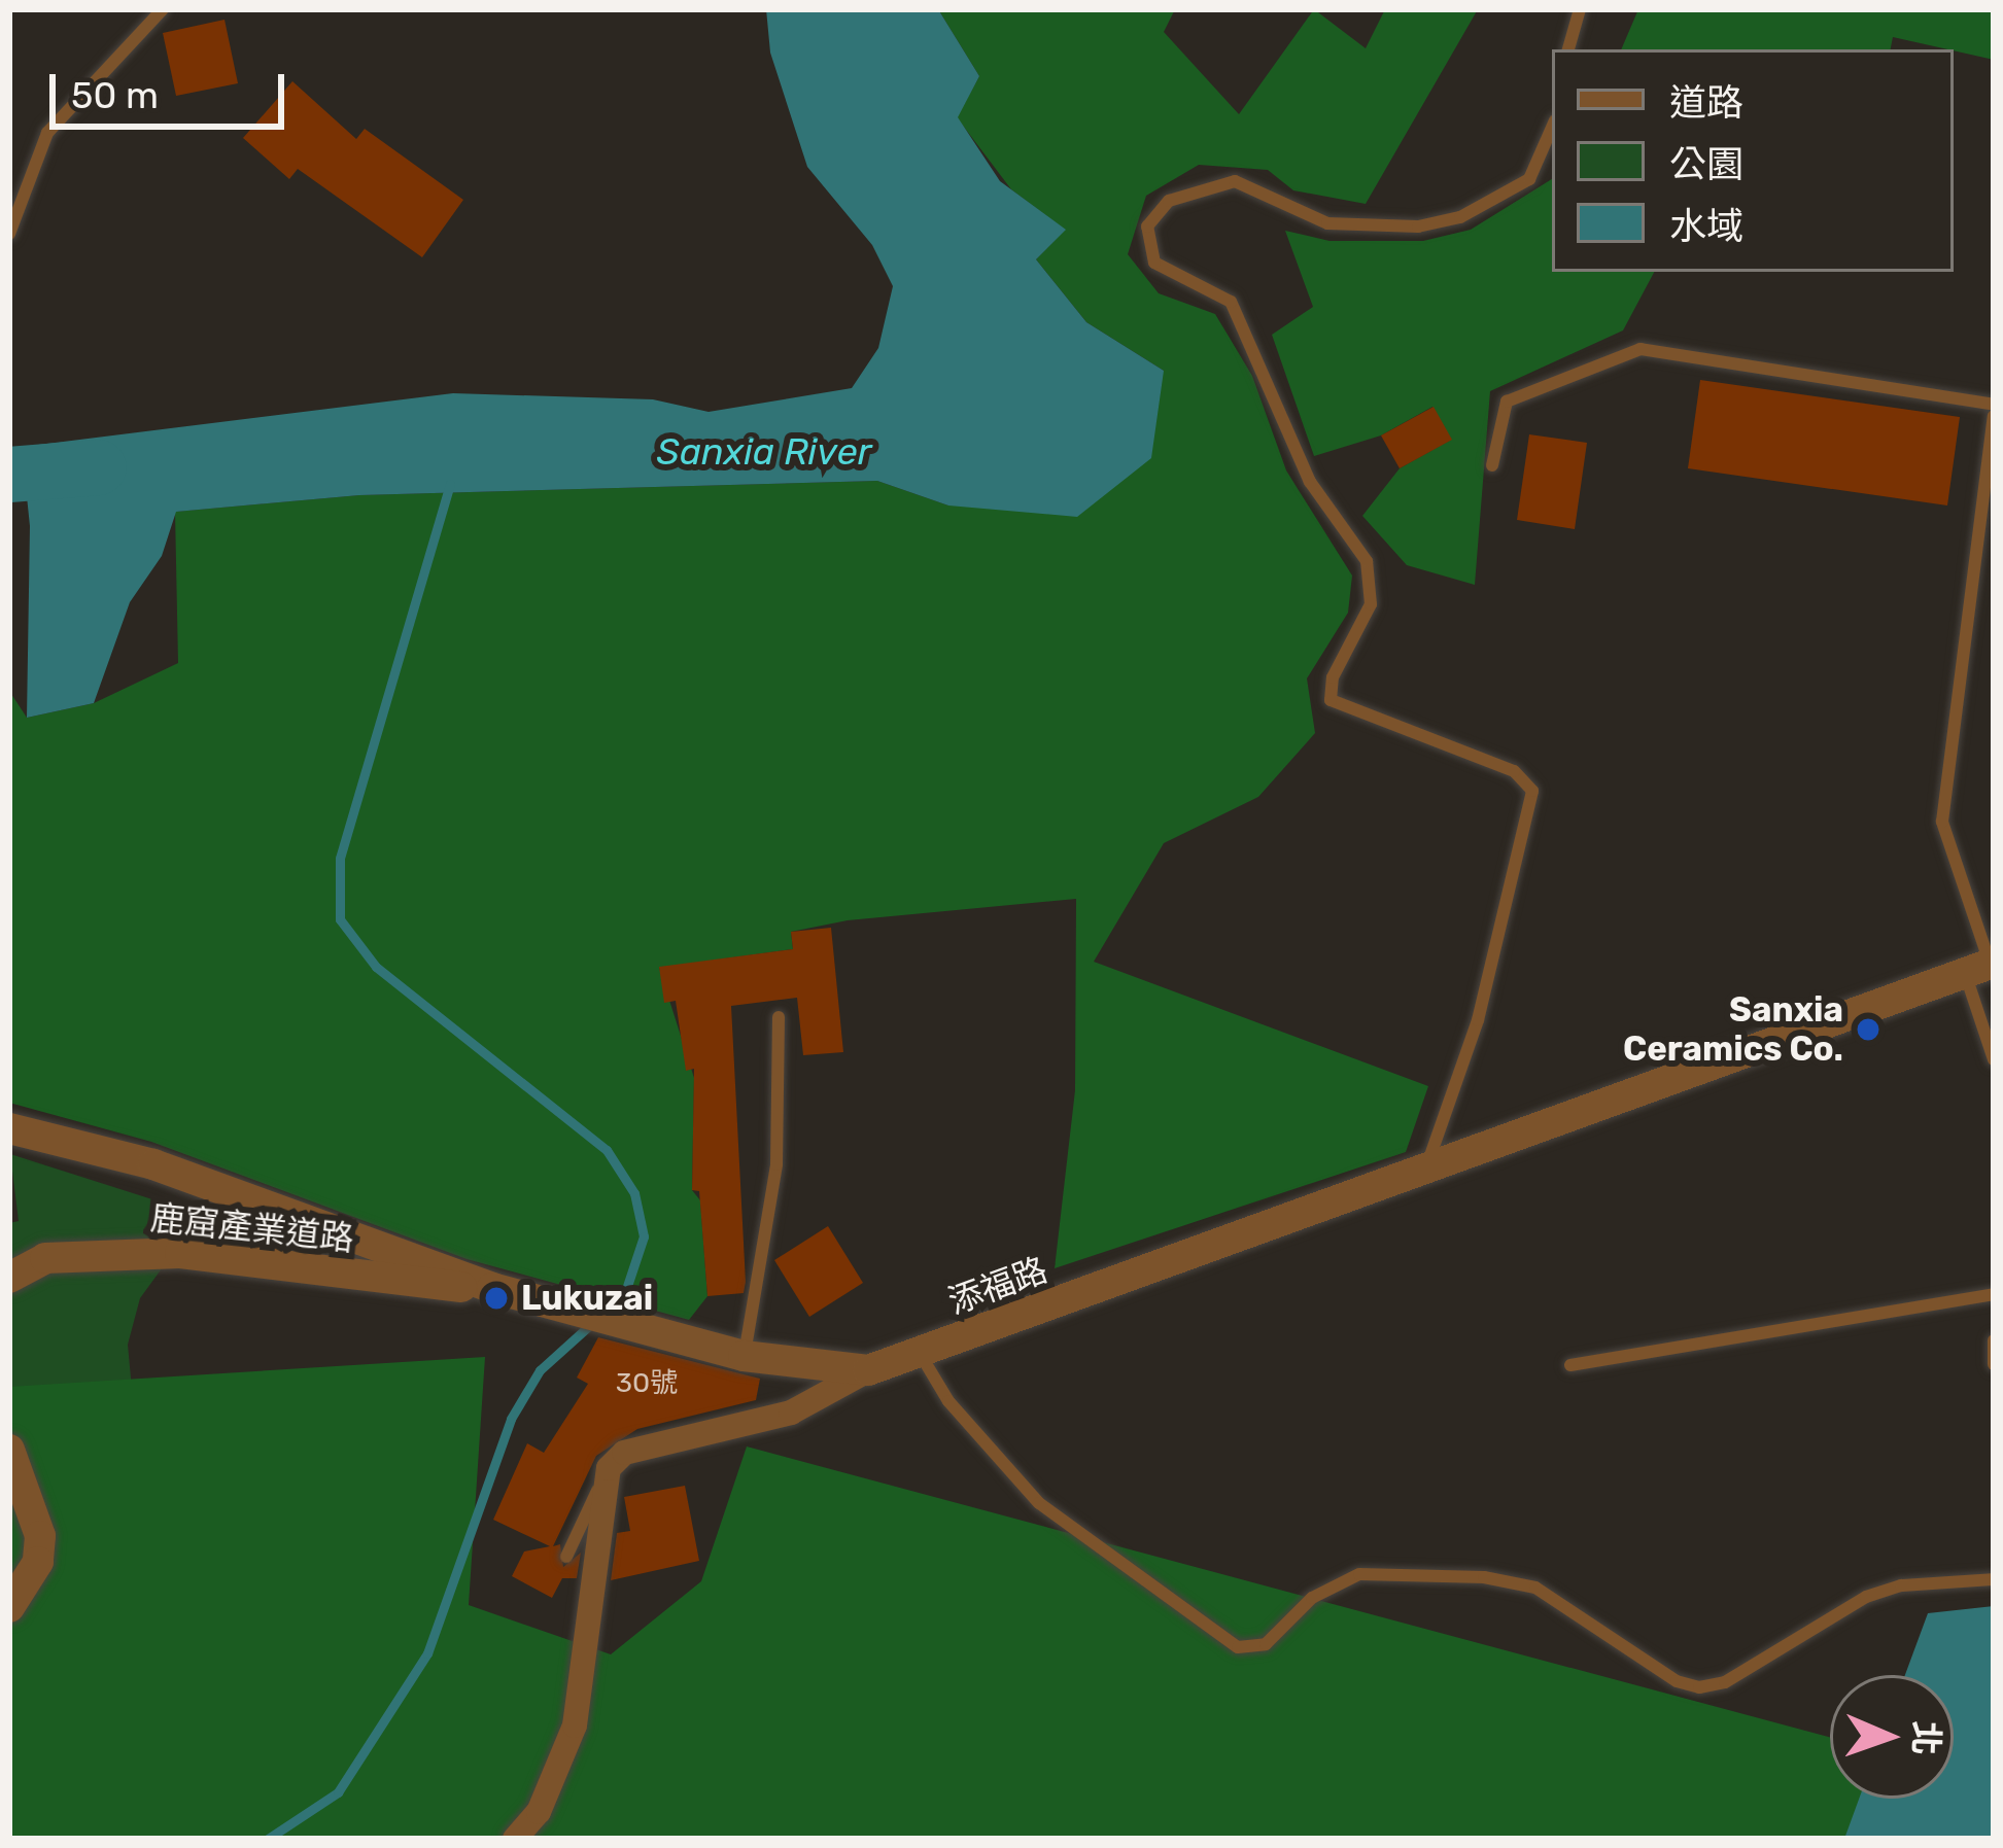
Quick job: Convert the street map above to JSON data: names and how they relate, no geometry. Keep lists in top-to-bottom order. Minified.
{"streets":{"street":["鹿窟產業道路","添福路"]},"crossings":[["鹿窟產業道路","添福路"]],"water":["Sanxia River"],"places":["Sanxia Ceramics Co.","Lukuzai"],"house_numbers":["30號"],"legend":["道路","公園","水域"],"scale_bar":"50 m","north":"right"}
